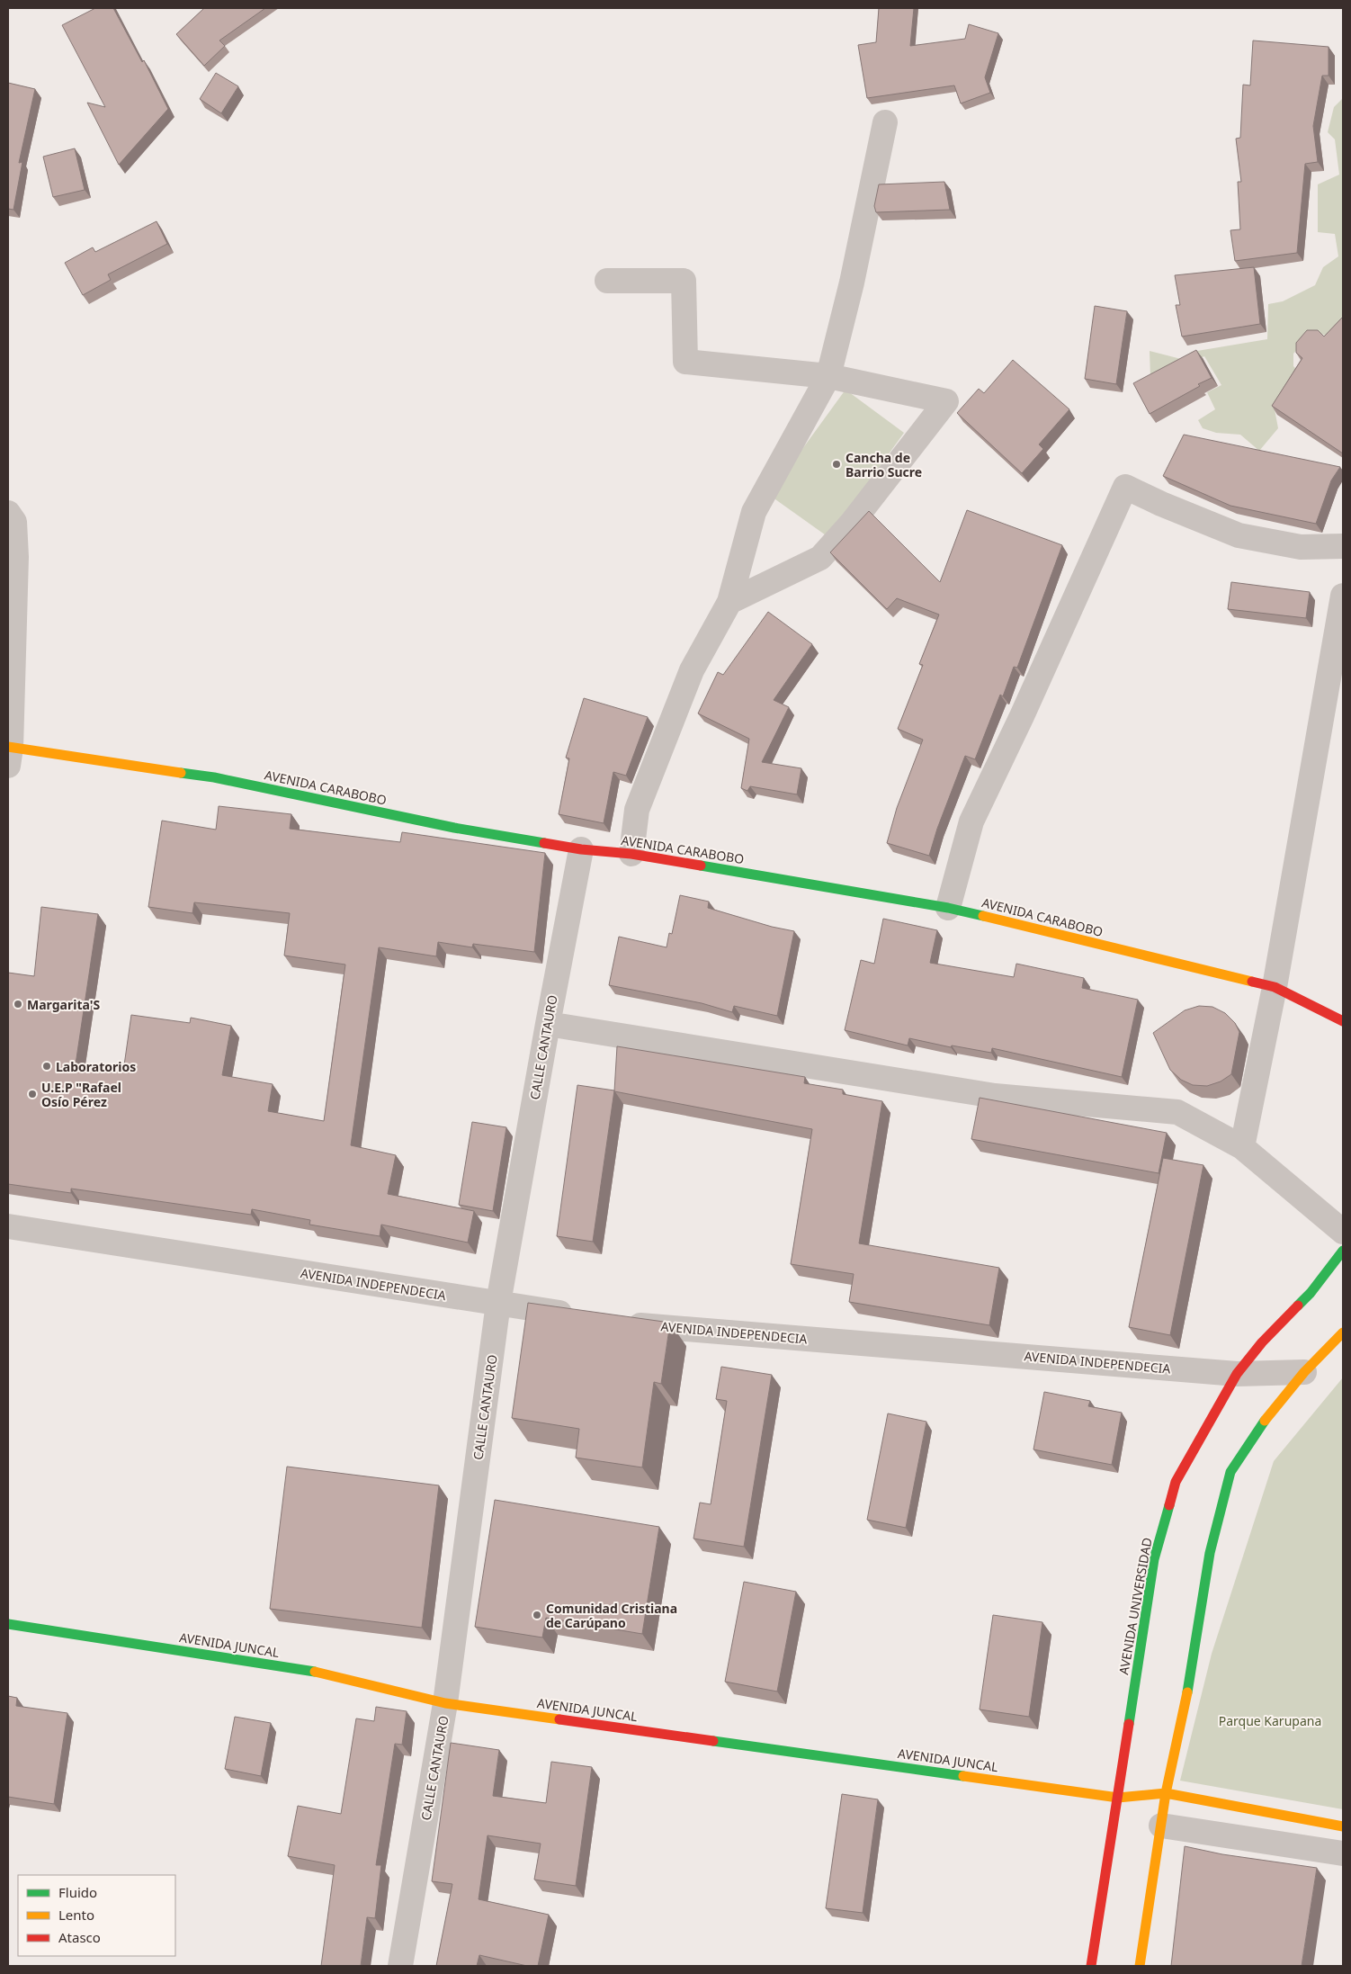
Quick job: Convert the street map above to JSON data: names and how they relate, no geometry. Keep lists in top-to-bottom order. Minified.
{"streets":{"main road":["AVENIDA CARABOBO","AVENIDA UNIVERSIDAD","AVENIDA JUNCAL"],"street":["CALLE CANTAURO","AVENIDA INDEPENDECIA"]},"crossings":[["AVENIDA CARABOBO","CALLE CANTAURO"],["CALLE CANTAURO","AVENIDA INDEPENDECIA"],["CALLE CANTAURO","AVENIDA JUNCAL"],["AVENIDA INDEPENDECIA","AVENIDA UNIVERSIDAD"],["AVENIDA UNIVERSIDAD","AVENIDA JUNCAL"]],"parks":["Parque Karupana"],"places":["Cancha de Barrio Sucre","Margarita'S","Laboratorios","U.E.P \"Rafael Osío Pérez","Comunidad Cristiana de Carúpano"],"legend":["Fluido","Lento","Atasco"]}
